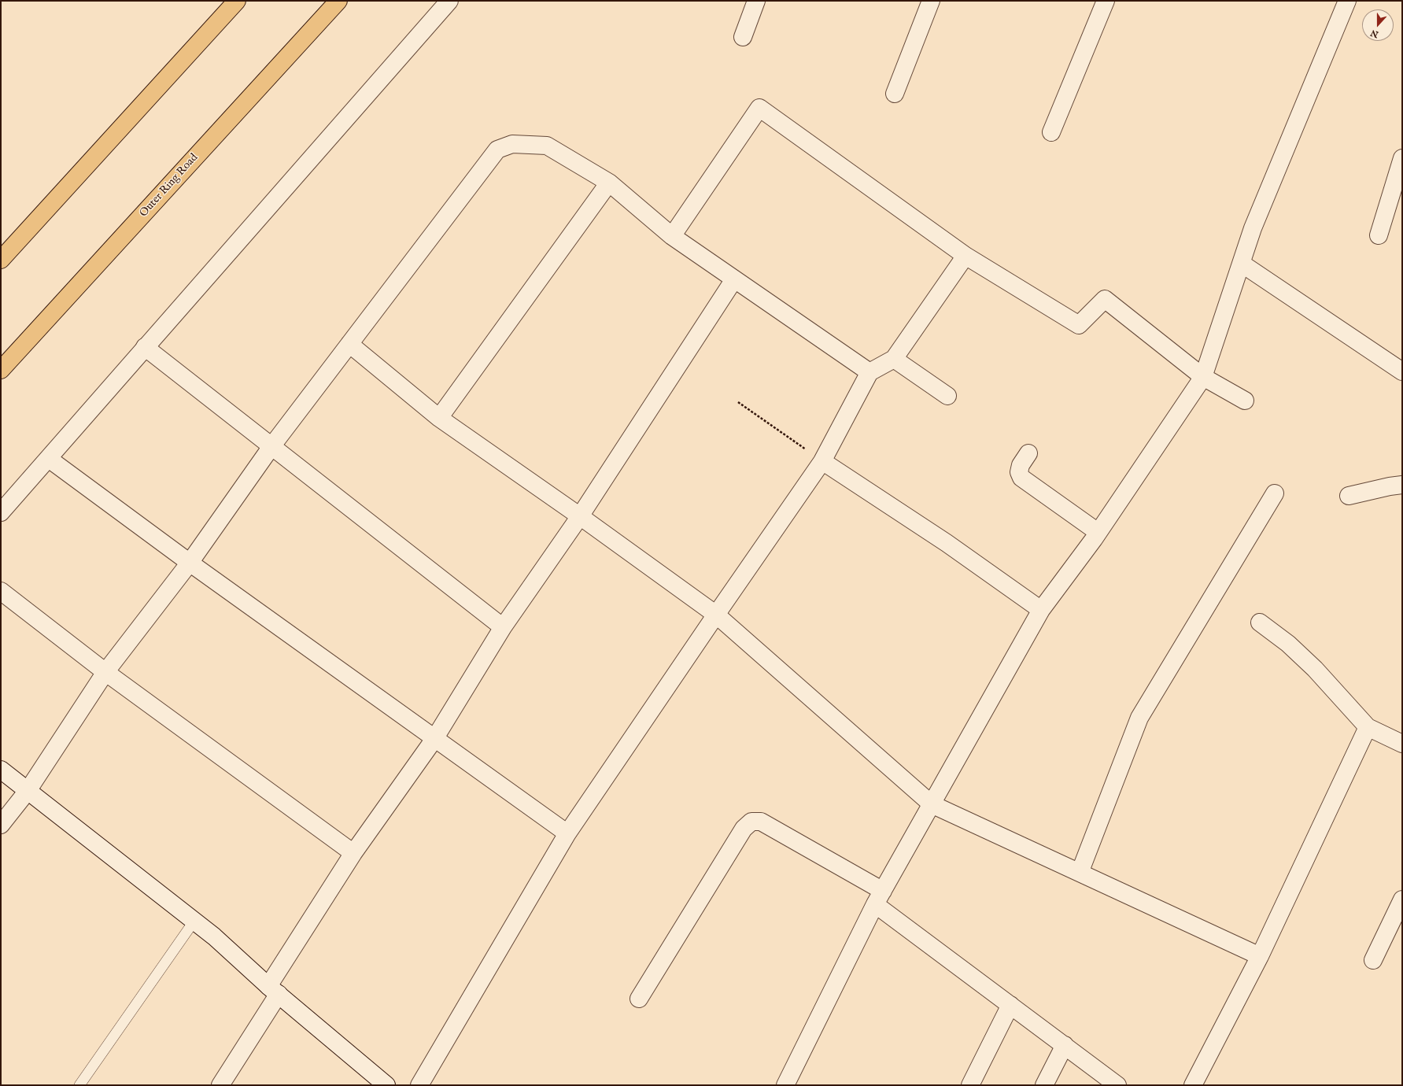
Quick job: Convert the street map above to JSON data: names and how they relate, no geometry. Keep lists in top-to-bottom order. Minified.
{"streets":{"highway":["Outer Ring Road"]},"north":"bottom"}
